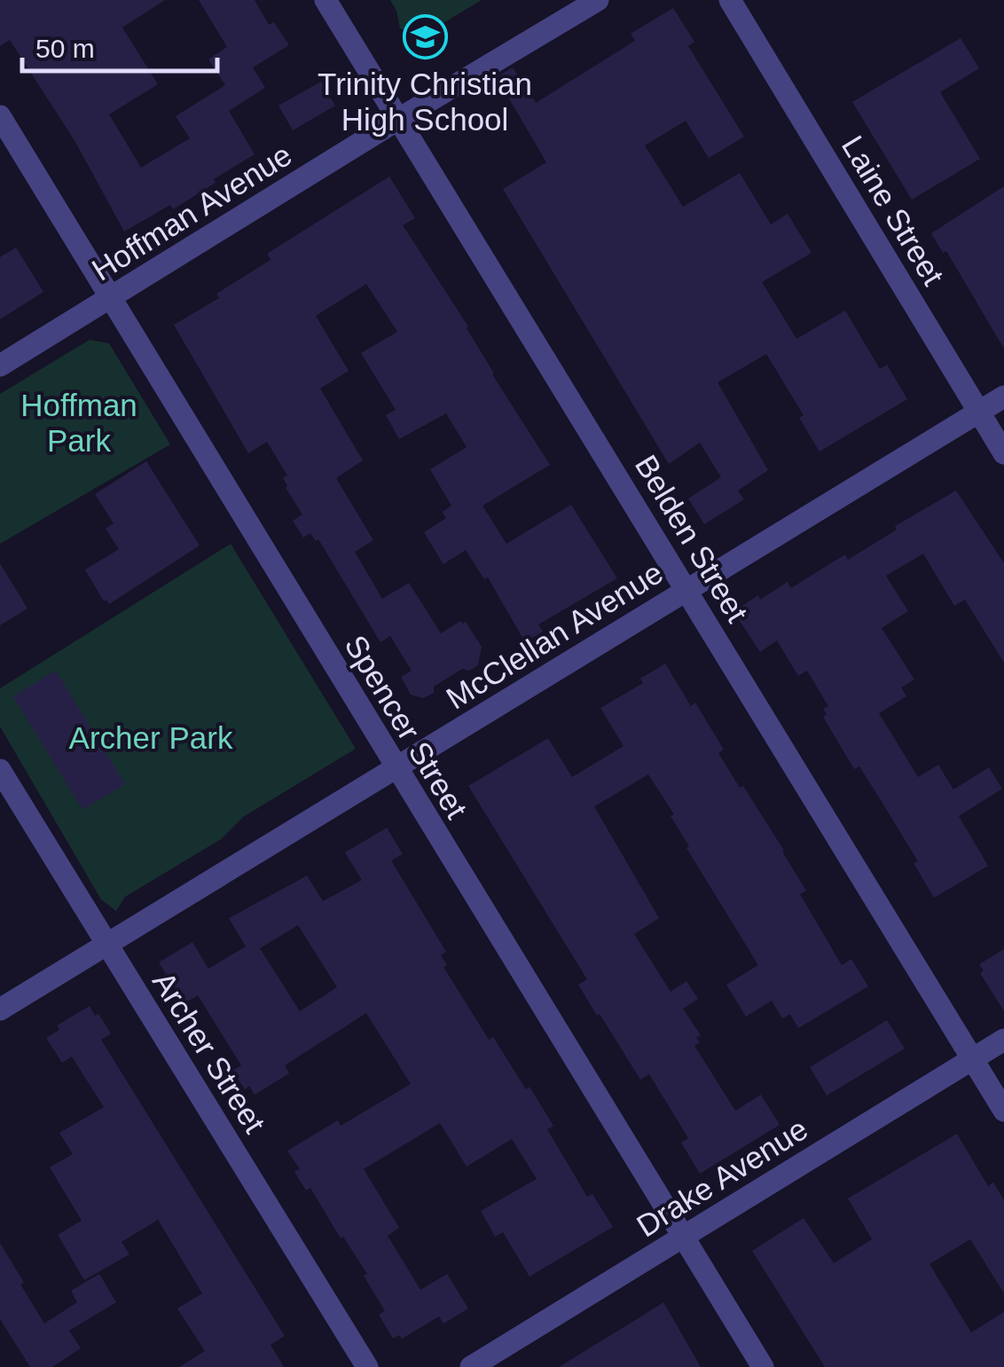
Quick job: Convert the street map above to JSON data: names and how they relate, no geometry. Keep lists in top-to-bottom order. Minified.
{"streets":{"street":["Laine Street","Hoffman Avenue","Belden Street","McClellan Avenue","Spencer Street","Archer Street","Drake Avenue"]},"crossings":[["Laine Street","McClellan Avenue"],["Hoffman Avenue","Belden Street"],["Hoffman Avenue","Spencer Street"],["Belden Street","McClellan Avenue"],["Belden Street","Drake Avenue"],["McClellan Avenue","Spencer Street"],["McClellan Avenue","Archer Street"],["Spencer Street","Drake Avenue"]],"parks":["Hoffman Park","Archer Park"],"places":{"school or university":["Trinity Christian High School"]},"scale_bar":"50 m"}
